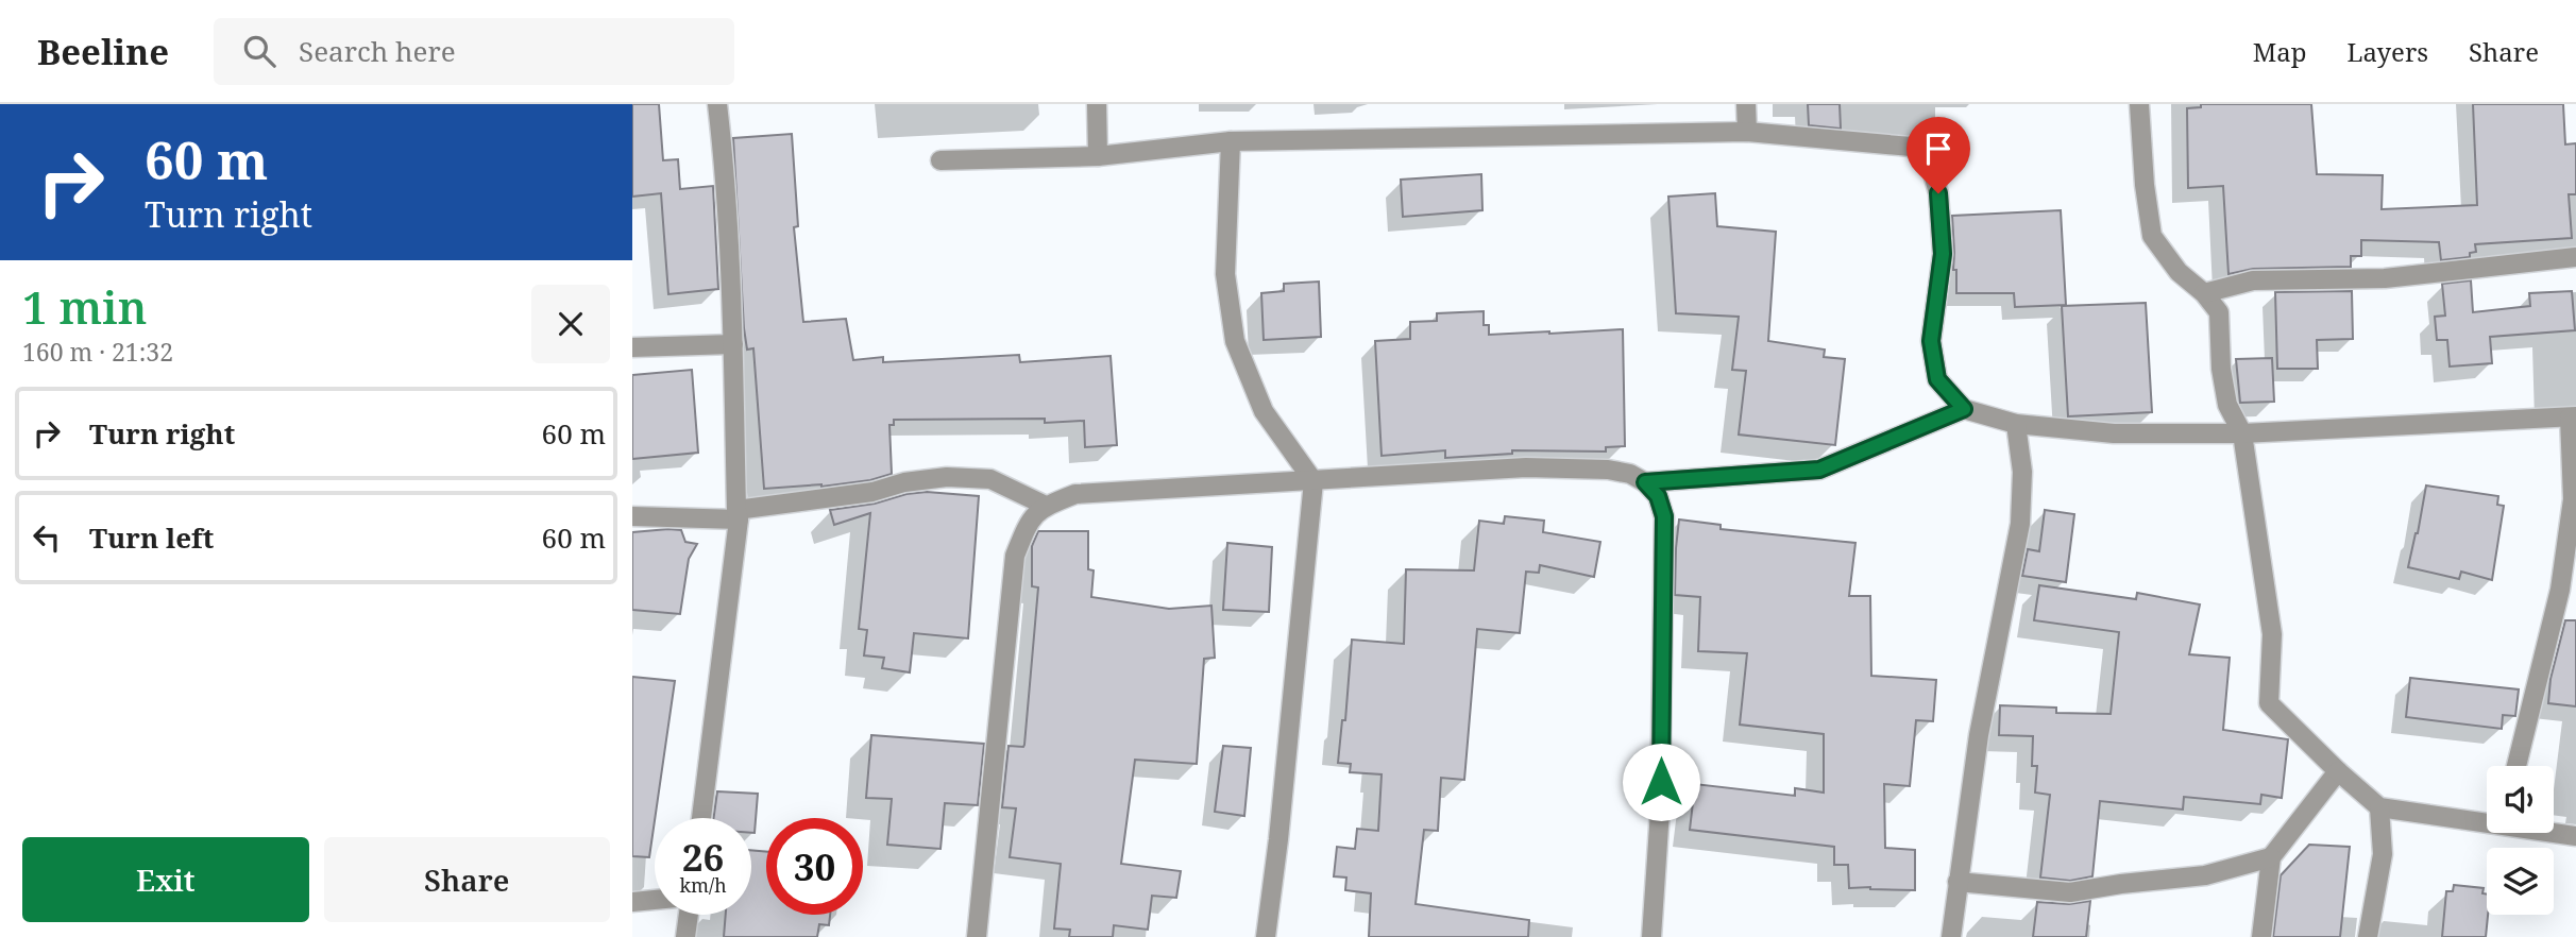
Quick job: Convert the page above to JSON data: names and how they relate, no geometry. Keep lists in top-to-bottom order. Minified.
{"page":{"header":"Beeline","search":"Search here","nav":["Map","Layers","Share"],"turn":["60 m","Turn right"],"heading":["1 min","160 m · 21:32"],"list":[{"name":"Turn right","value":"60 m"},{"name":"Turn left","value":"60 m"}],"speed":"26 km/h","limit":"30","buttons":["Exit","Share"]}}
